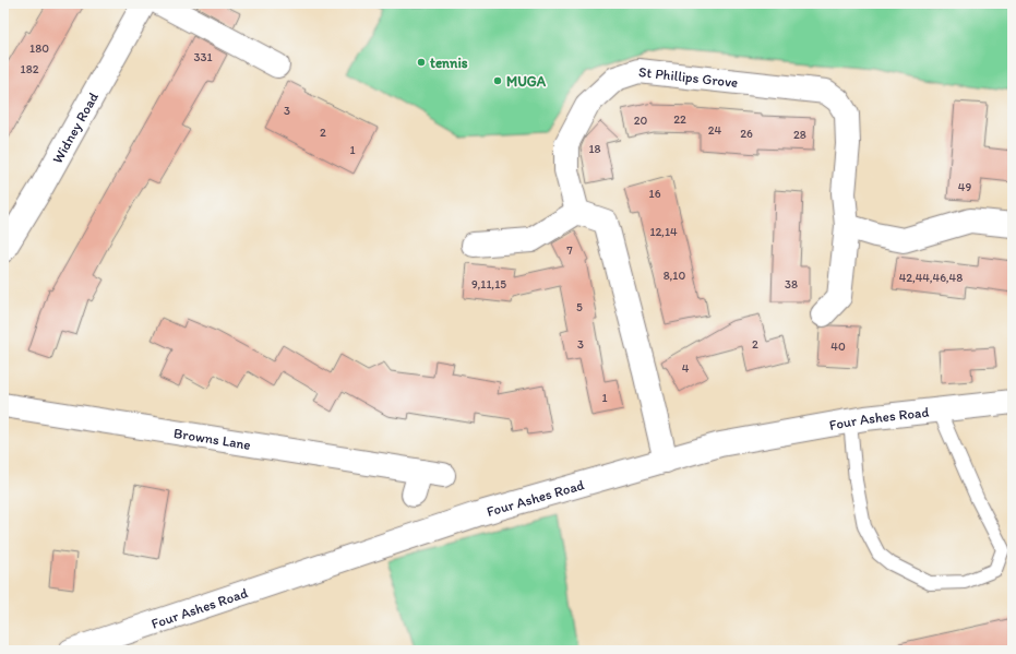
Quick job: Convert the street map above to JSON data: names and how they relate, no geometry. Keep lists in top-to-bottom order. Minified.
{"streets":{"street":["St Phillips Grove","Widney Road","Four Ashes Road","Browns Lane"]},"places":["tennis","MUGA"],"house_numbers":["180","331","182","3","22","20","24","2","26","28","18","1","49","16","12,14","7","8,10","42,44,46,48","9,11,15","38","5","3","2","40","4","1"]}
